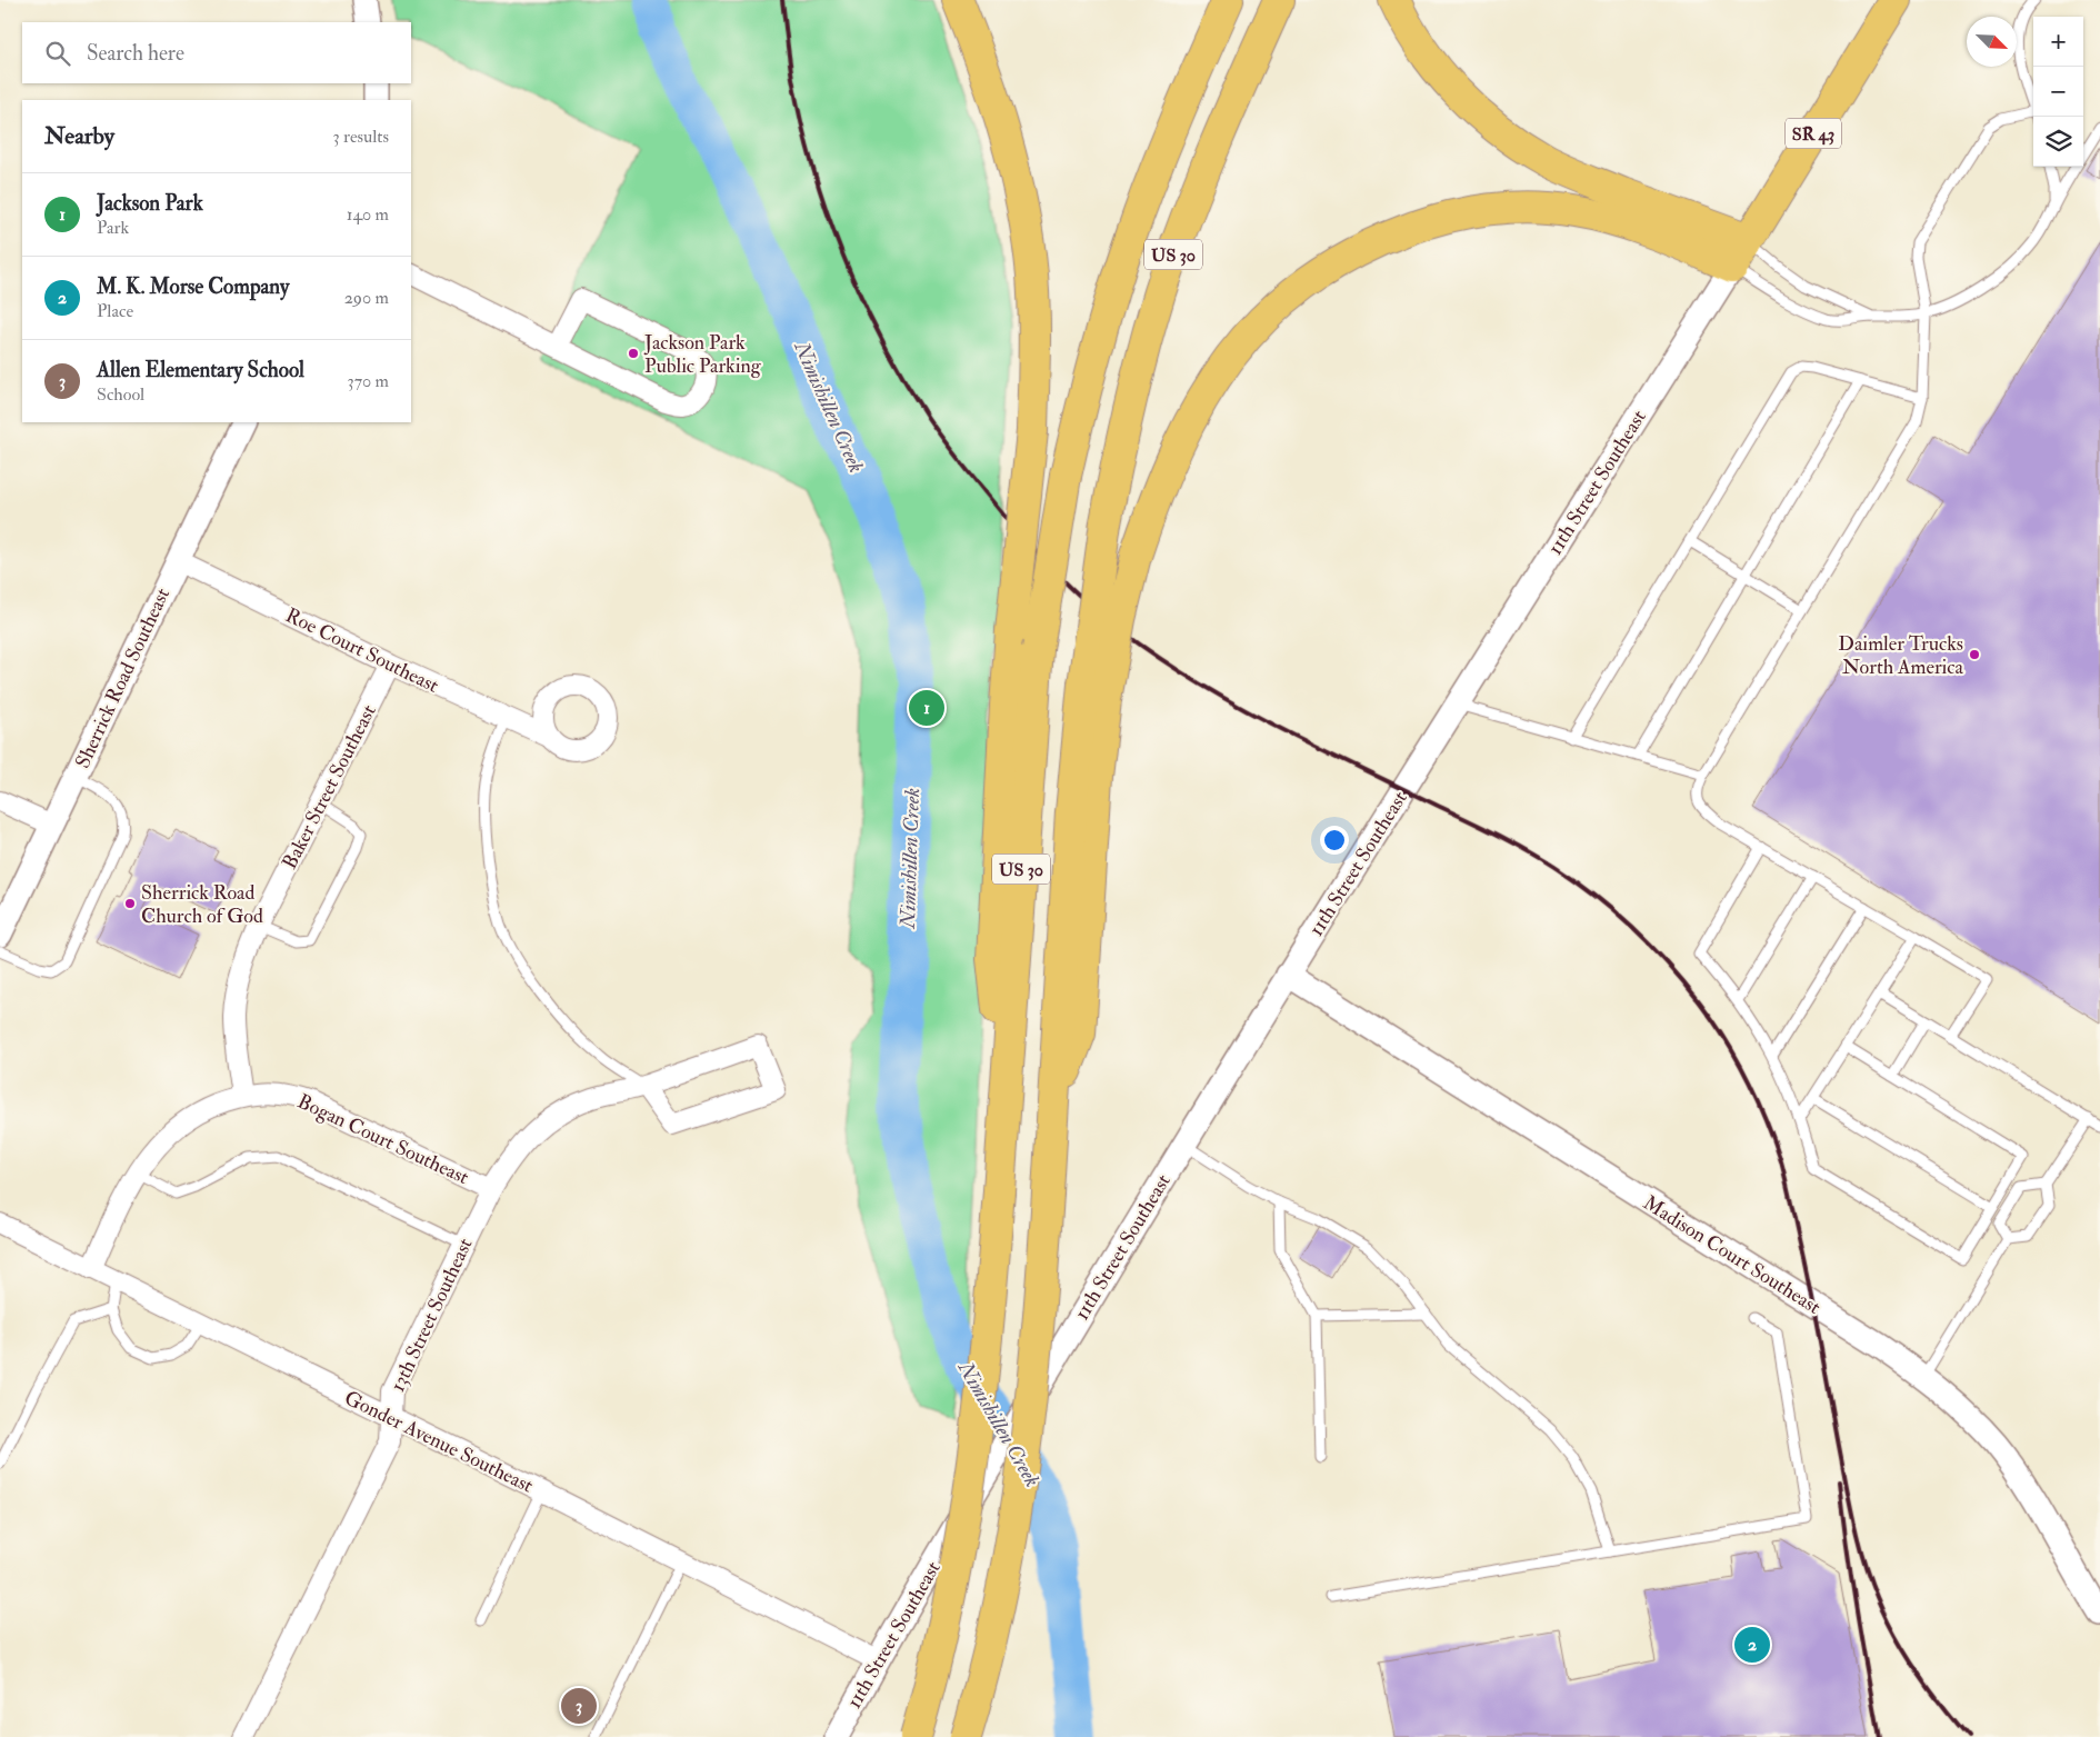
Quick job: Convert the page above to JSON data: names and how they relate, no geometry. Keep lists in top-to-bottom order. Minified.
{"streets":{"main road":["SR 43","US 30","11th Street Southeast"],"street":["Roe Court Southeast","Sherrick Road Southeast","Baker Street Southeast","Bogan Court Southeast","Madison Court Southeast","13th Street Southeast","Gonder Avenue Southeast"]},"crossings":[["11th Street Southeast","Madison Court Southeast"],["11th Street Southeast","Gonder Avenue Southeast"],["Roe Court Southeast","Sherrick Road Southeast"],["Roe Court Southeast","Baker Street Southeast"],["Baker Street Southeast","Bogan Court Southeast"],["Bogan Court Southeast","13th Street Southeast"],["13th Street Southeast","Gonder Avenue Southeast"]],"water":["Nimishillen Creek"],"places":["Jackson Park Public Parking","Daimler Trucks North America","Sherrick Road Church of God"],"north":"bottom right","page":{"map_buttons":["+","−"],"search":"Search here","heading":["Nearby","3 results"],"list":[{"mark":"1","name":"Jackson Park","note":"Park","value":"140 m"},{"mark":"2","name":"M. K. Morse Company","note":"Place","value":"290 m"},{"mark":"3","name":"Allen Elementary School","note":"School","value":"370 m"}],"pins":["1","2","3"]}}
